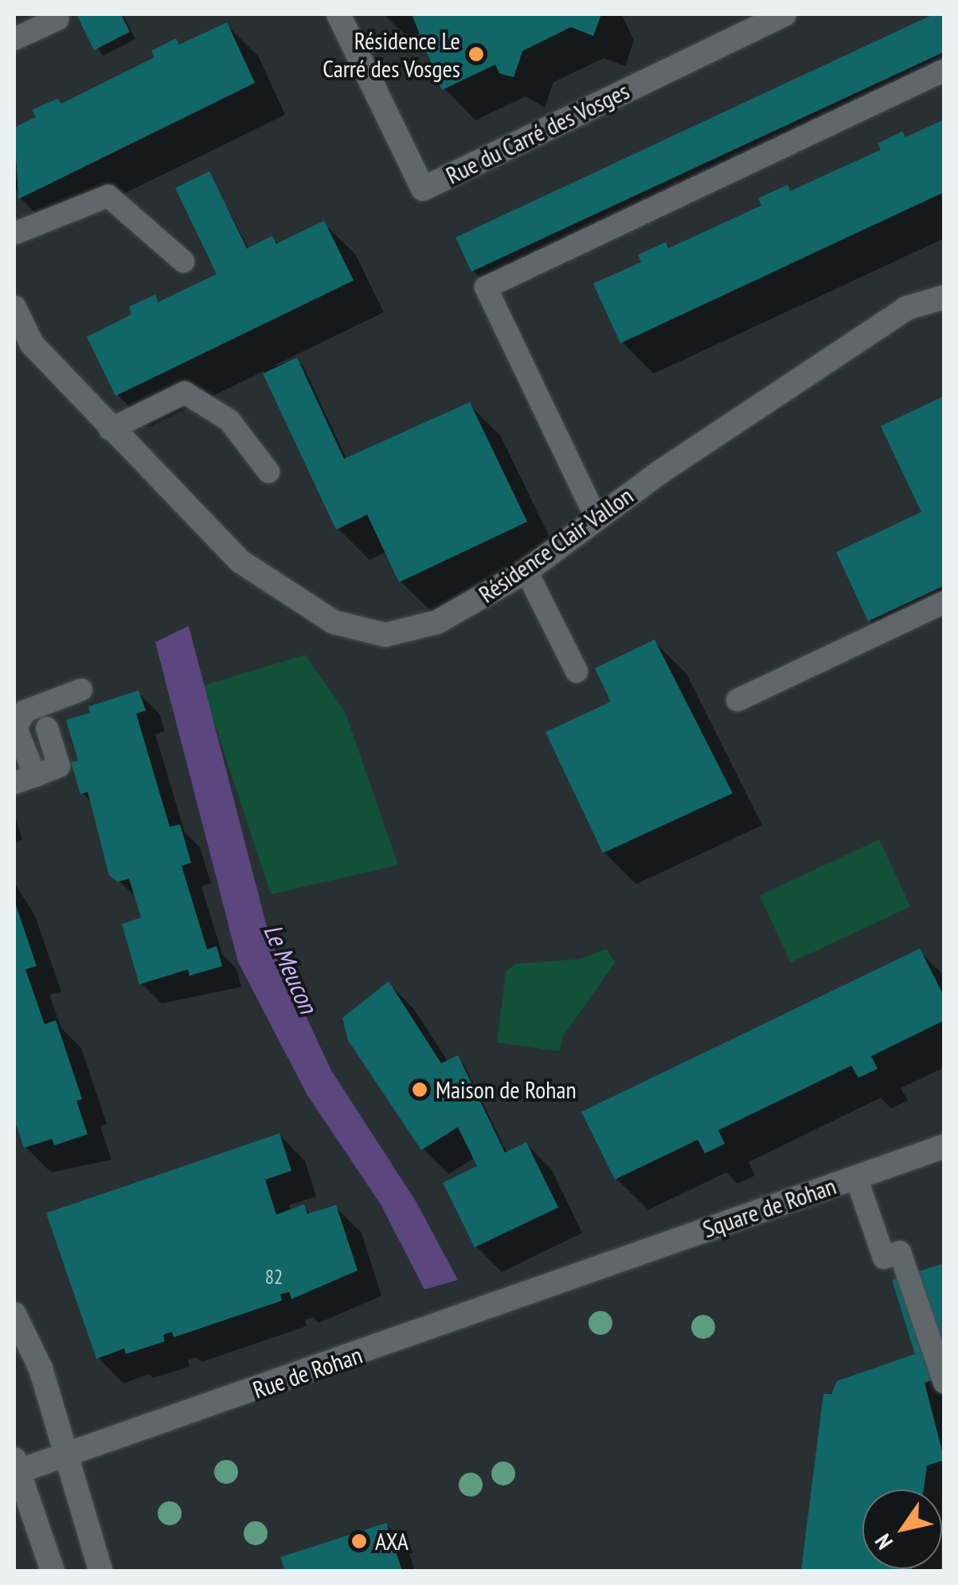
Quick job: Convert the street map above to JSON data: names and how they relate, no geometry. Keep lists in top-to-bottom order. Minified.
{"streets":{"street":["Rue du Carré des Vosges","Résidence Clair Vallon","Square de Rohan","Rue de Rohan"]},"crossings":[["Square de Rohan","Rue de Rohan"]],"water":["Le Meucon"],"places":["Résidence Le Carré des Vosges","Maison de Rohan","AXA"],"house_numbers":["82"],"north":"bottom left"}
